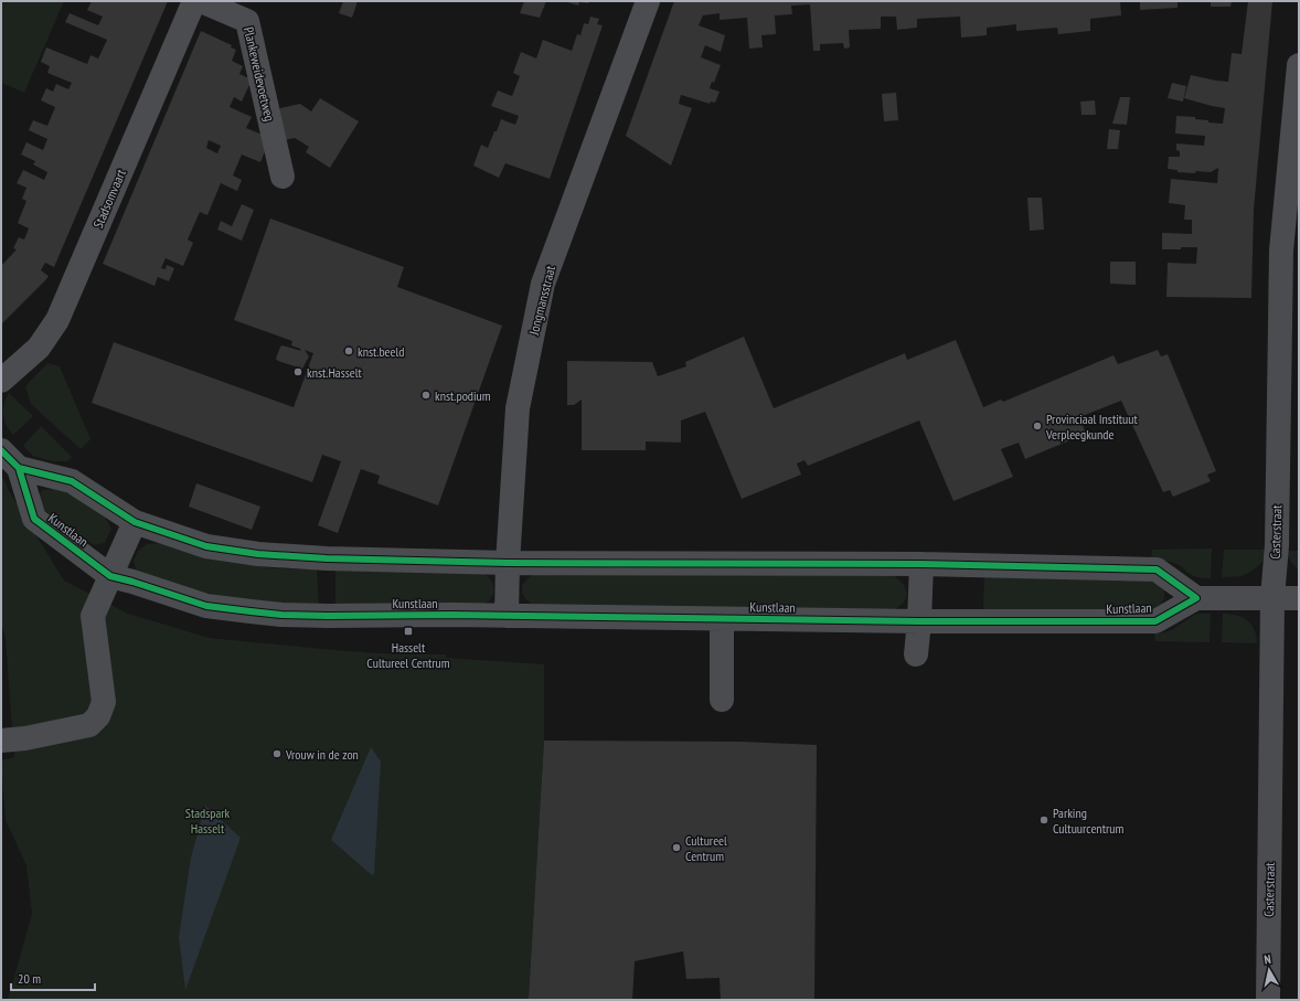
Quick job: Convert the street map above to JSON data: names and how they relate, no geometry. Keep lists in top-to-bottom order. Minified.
{"streets":{"street":["Plankeweidevoetweg","Stadsomvaart","Jongmansstraat","Kunstlaan","Casterstraat"]},"crossings":[["Jongmansstraat","Kunstlaan"],["Kunstlaan","Casterstraat"]],"parks":["Stadspark Hasselt"],"places":{"other":["knst.beeld","knst.Hasselt","knst.podium","Provinciaal Instituut Verpleegkunde","Vrouw in de zon","Parking Cultuurcentrum","Cultureel Centrum"],"transit":["Hasselt Cultureel Centrum"]},"scale_bar":"20 m","north":"top"}
